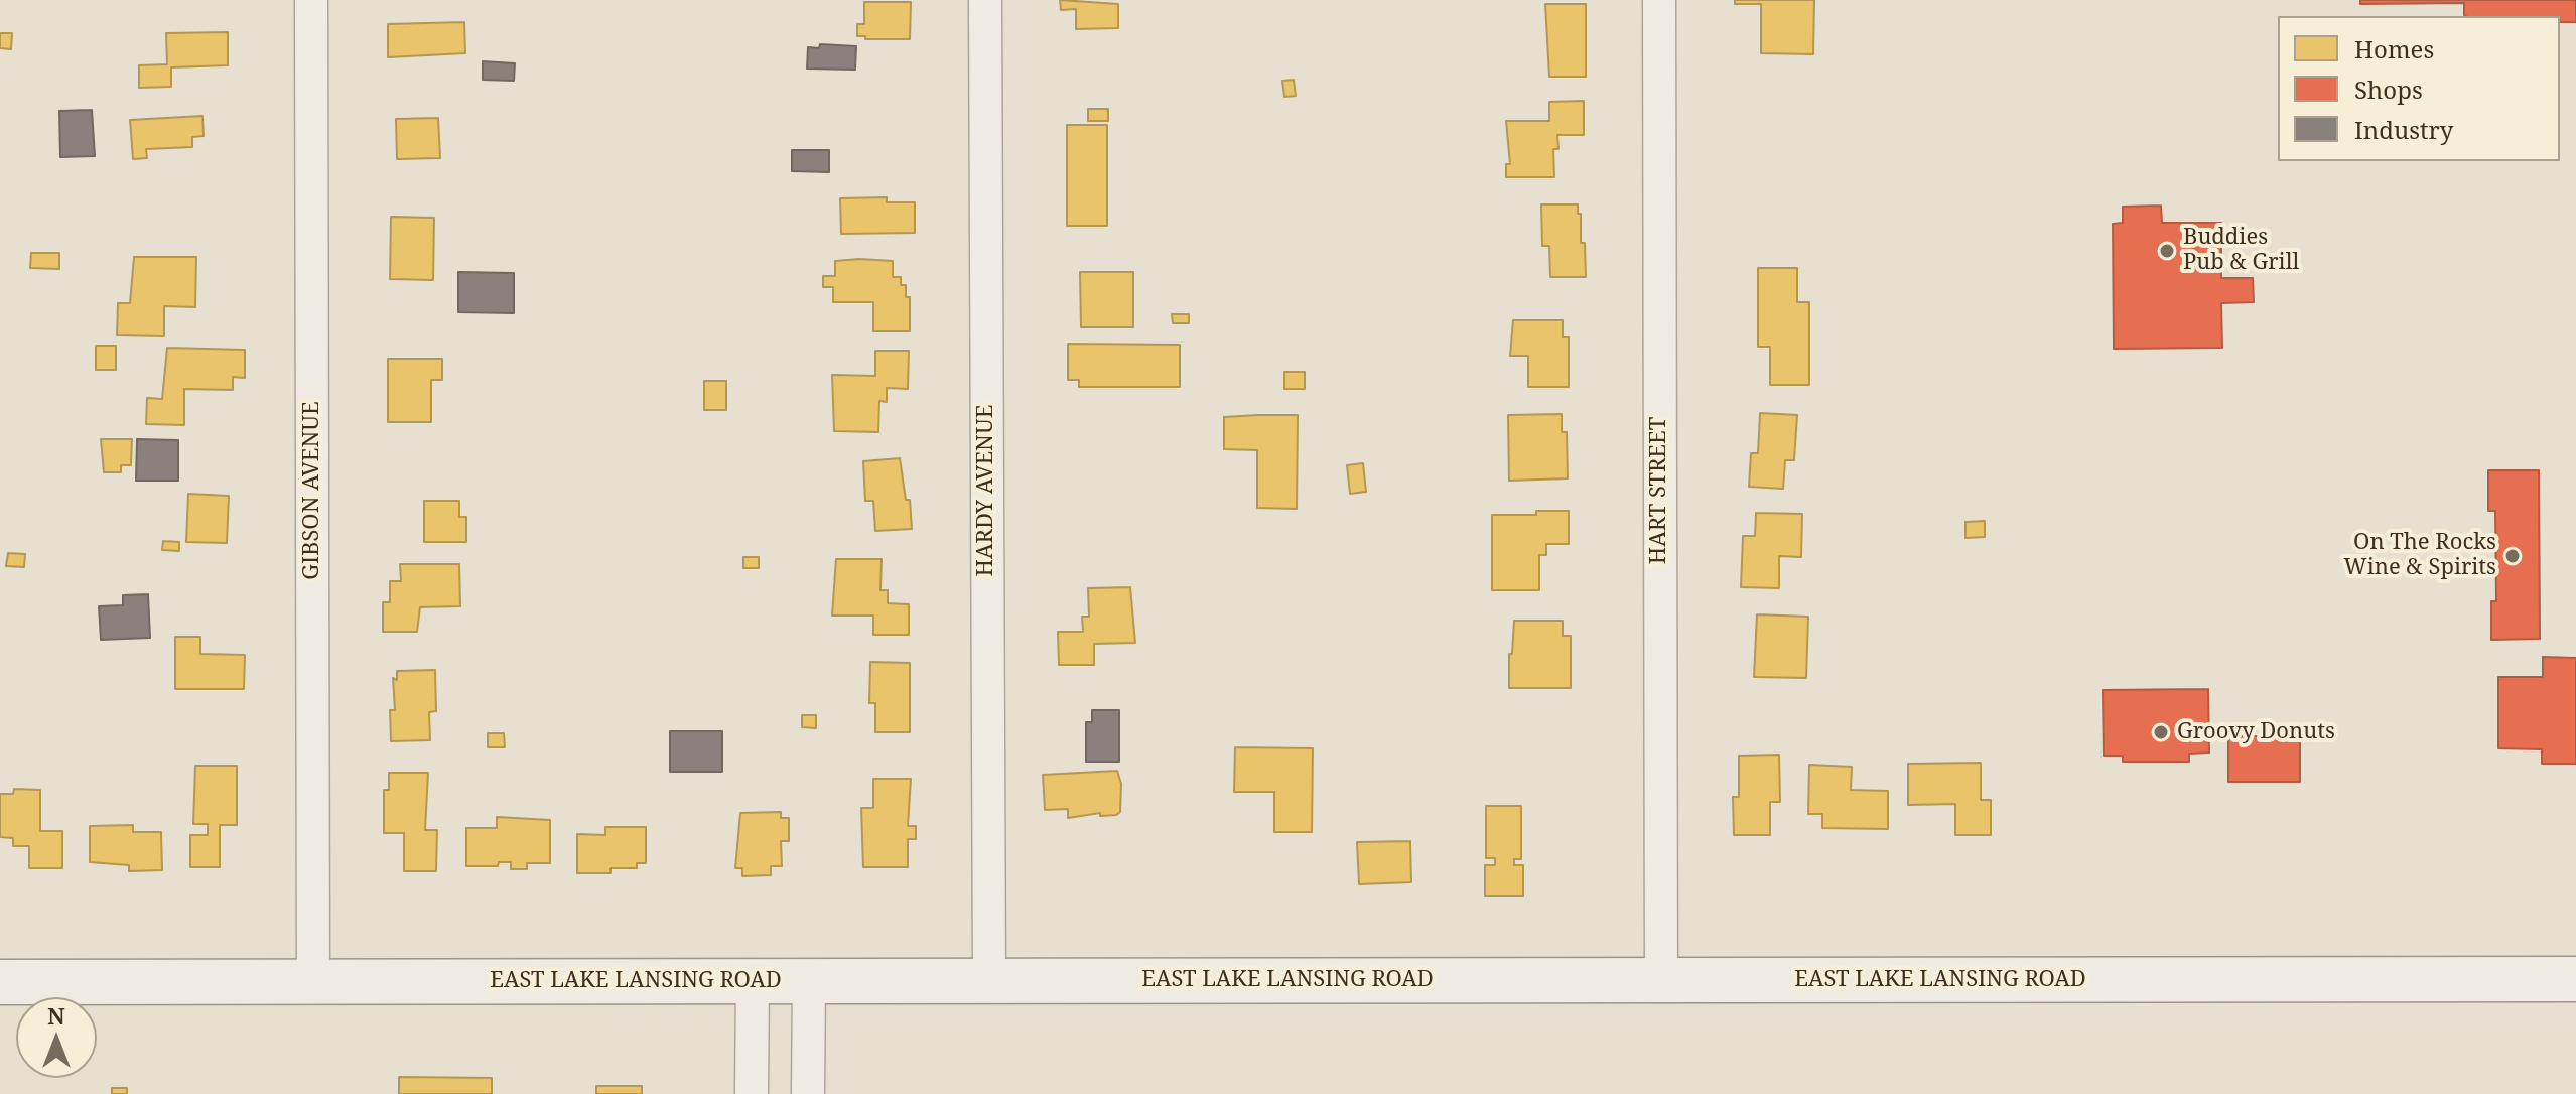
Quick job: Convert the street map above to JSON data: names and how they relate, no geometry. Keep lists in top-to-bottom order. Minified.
{"streets":{"main road":["EAST LAKE LANSING ROAD"],"street":["GIBSON AVENUE","HARDY AVENUE","HART STREET"]},"crossings":[["GIBSON AVENUE","EAST LAKE LANSING ROAD"],["HARDY AVENUE","EAST LAKE LANSING ROAD"],["HART STREET","EAST LAKE LANSING ROAD"]],"places":["Buddies Pub & Grill","On The Rocks Wine & Spirits","Groovy Donuts"],"legend":["Homes","Shops","Industry"],"north":"top"}
